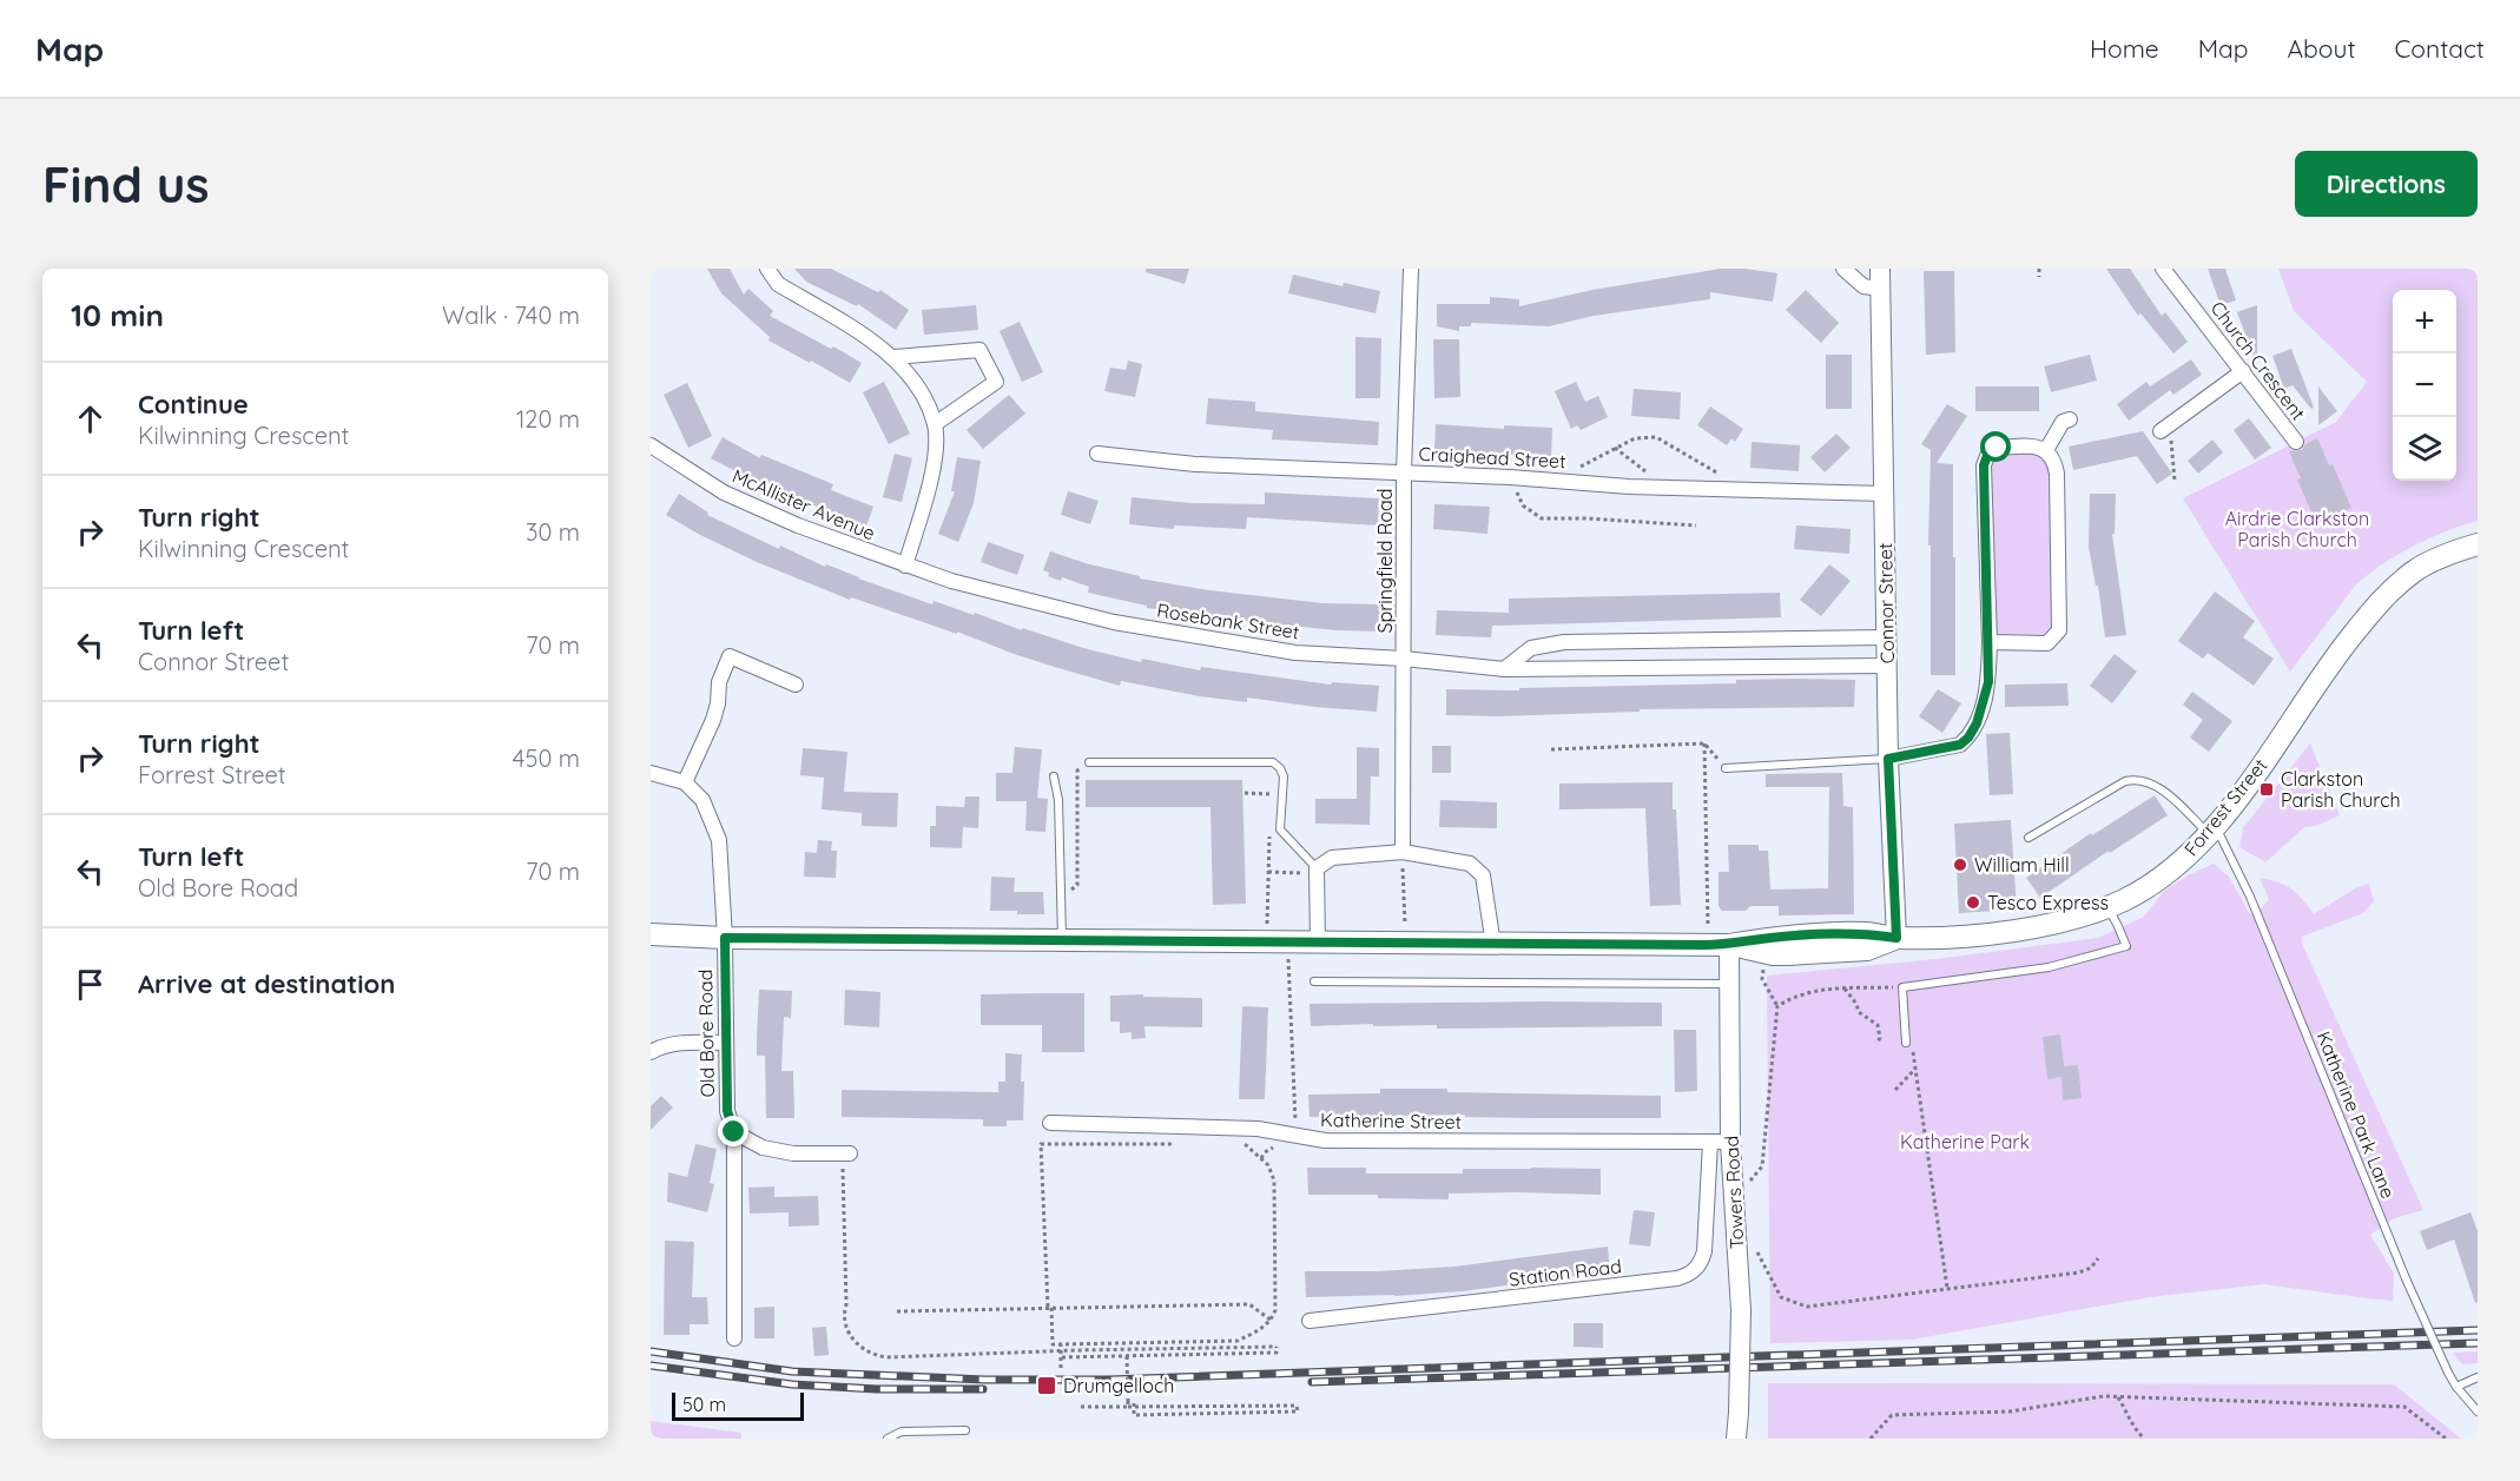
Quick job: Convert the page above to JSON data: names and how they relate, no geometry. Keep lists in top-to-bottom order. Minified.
{"streets":{"main road":["Connor Street","Forrest Street","Towers Road"],"street":["Church Crescent","Craighead Street","McAllister Avenue","Springfield Road","Rosebank Street","Old Bore Road","Katherine Street","Station Road"],"lane":["Katherine Park Lane"]},"crossings":[["Craighead Street","Springfield Road"],["Craighead Street","Connor Street"],["McAllister Avenue","Rosebank Street"],["Springfield Road","Rosebank Street"],["Connor Street","Rosebank Street"],["Connor Street","Forrest Street"],["Forrest Street","Old Bore Road"],["Forrest Street","Katherine Park Lane"],["Forrest Street","Towers Road"],["Katherine Street","Towers Road"],["Katherine Street","Station Road"],["Towers Road","Station Road"]],"parks":["Airdrie Clarkston Parish Church","Katherine Park"],"places":{"transit":["Clarkston Parish Church","Drumgelloch"],"other":["William Hill","Tesco Express"]},"scale_bar":"50 m","page":{"header":"Map","nav":["Home","Map","About","Contact"],"buttons":"Directions","title":"Find us","heading":["10 min","Walk · 740 m"],"map_buttons":["+","−"],"list":[["Continue","Kilwinning Crescent","120 m"],["Turn right","Kilwinning Crescent","30 m"],["Turn left","Connor Street","70 m"],["Turn right","Forrest Street","450 m"],["Turn left","Old Bore Road","70 m"],"Arrive at destination"],"scale":"50 m"}}
